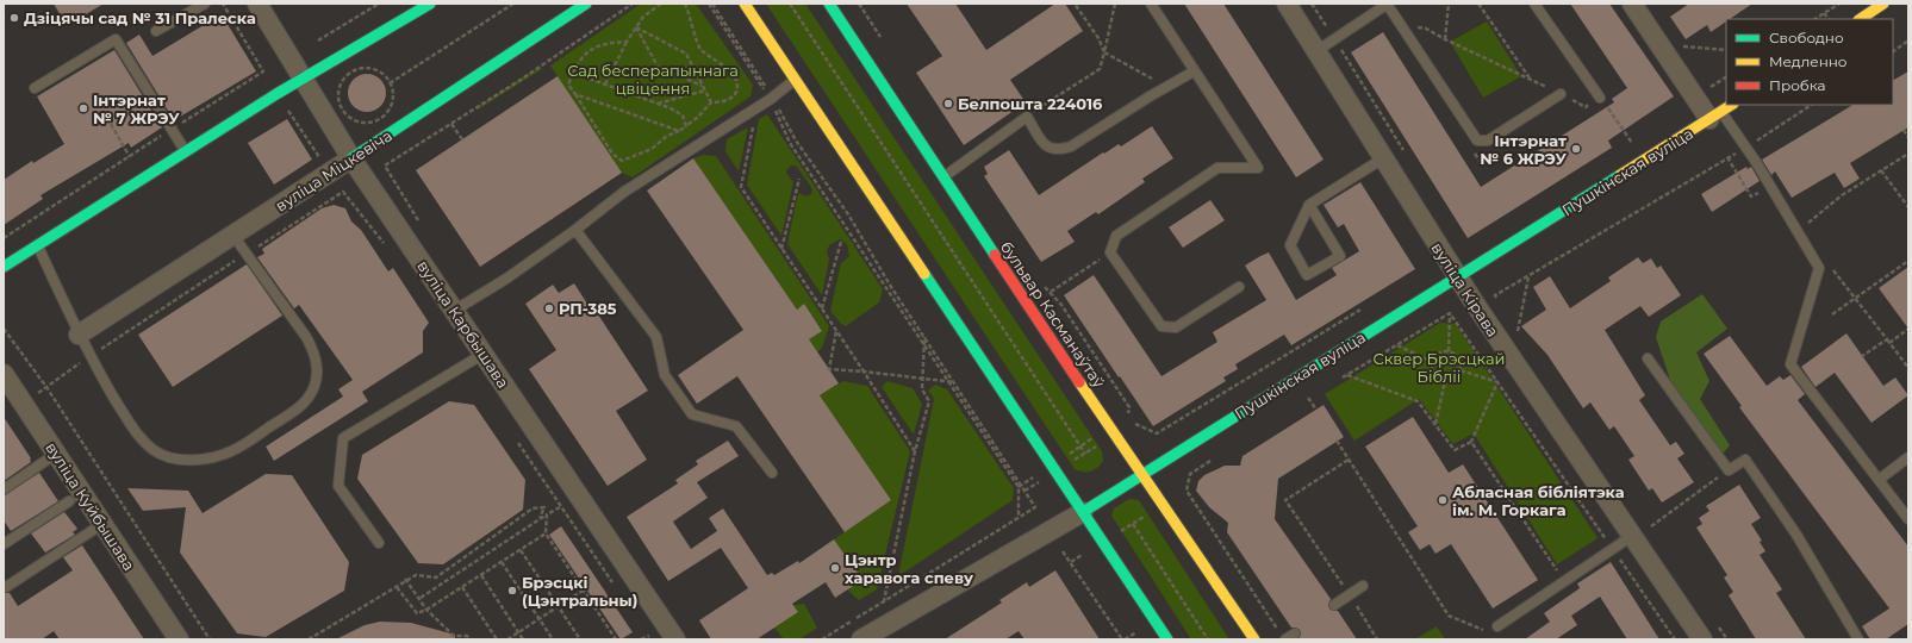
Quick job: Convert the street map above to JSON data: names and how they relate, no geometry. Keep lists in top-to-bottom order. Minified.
{"streets":{"main road":["вуліца Міцкевіча","Пушкінская вуліца","бульвар Касманаўтаў"],"street":["вуліца Кірава","вуліца Карбышава","вуліца Куйбышава"]},"crossings":[["вуліца Міцкевіча","вуліца Карбышава"],["Пушкінская вуліца","вуліца Кірава"],["Пушкінская вуліца","бульвар Касманаўтаў"]],"parks":["Сад бесперапыннага цвіцення","Сквер Брэсцкай Бібліі"],"places":["Дзіцячы сад № 31 Пралеска","Белпошта 224016","Інтэрнат № 7 ЖРЭУ","Інтэрнат № 6 ЖРЭУ","РП-385","Абласная бібліятэка ім. М. Горкага","Цэнтр харавога спеву","Брэсцкі (Цэнтральны)"],"legend":["Свободно","Медленно","Пробка"]}
